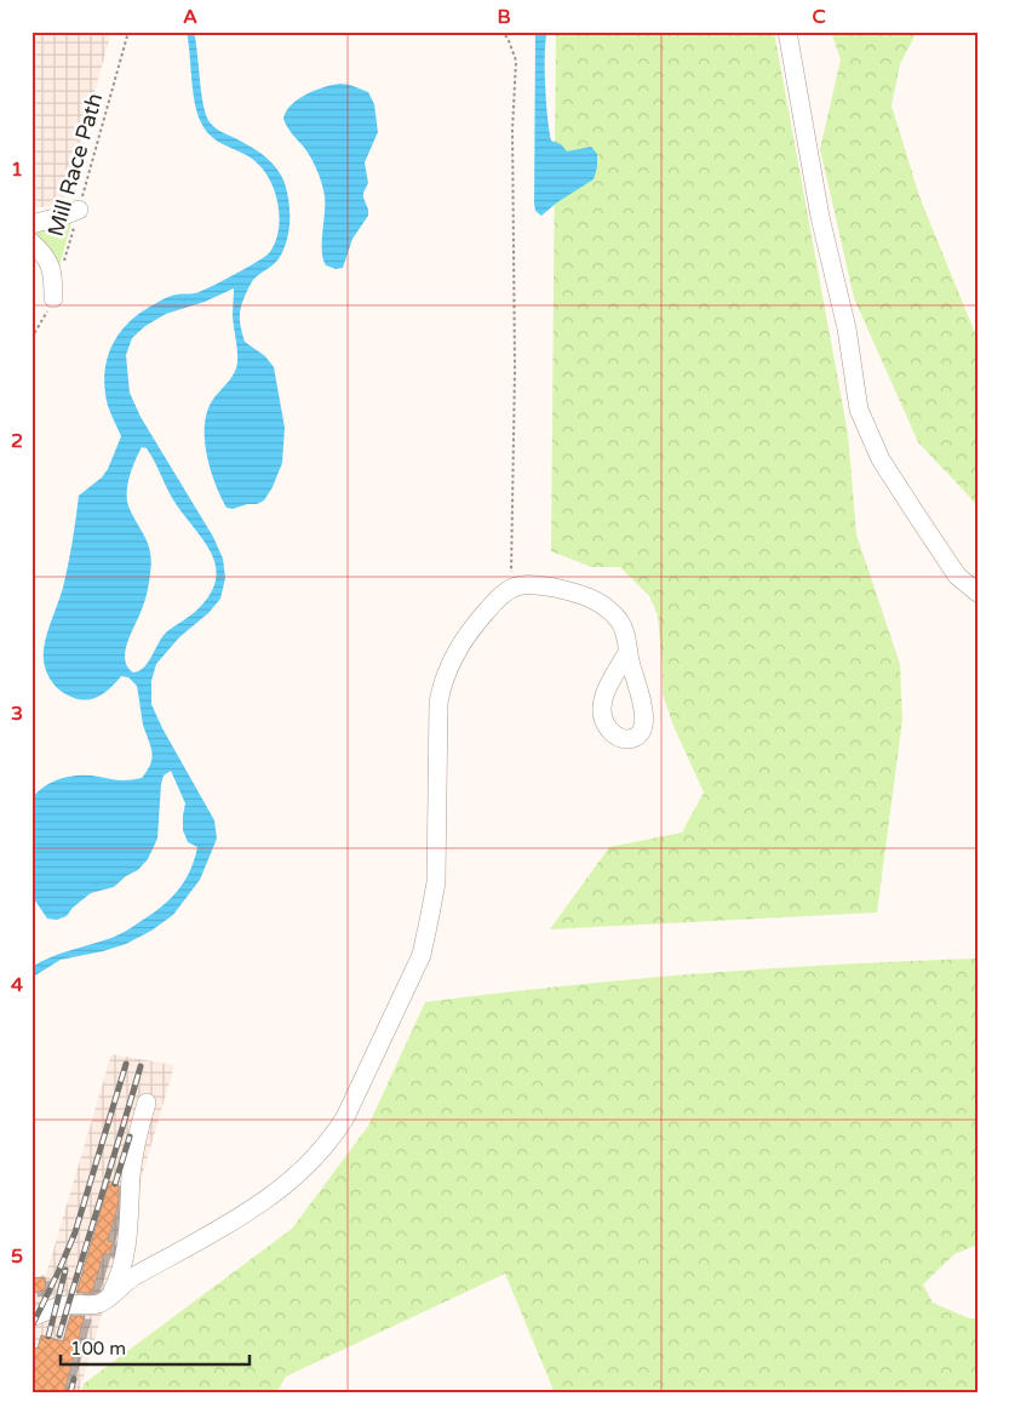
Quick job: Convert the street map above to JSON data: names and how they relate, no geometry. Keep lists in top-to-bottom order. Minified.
{"streets":{"path":["Mill Race Path"]},"scale_bar":"100 m","grid":{"columns":["A","B","C"],"rows":["1","2","3","4","5"]}}
